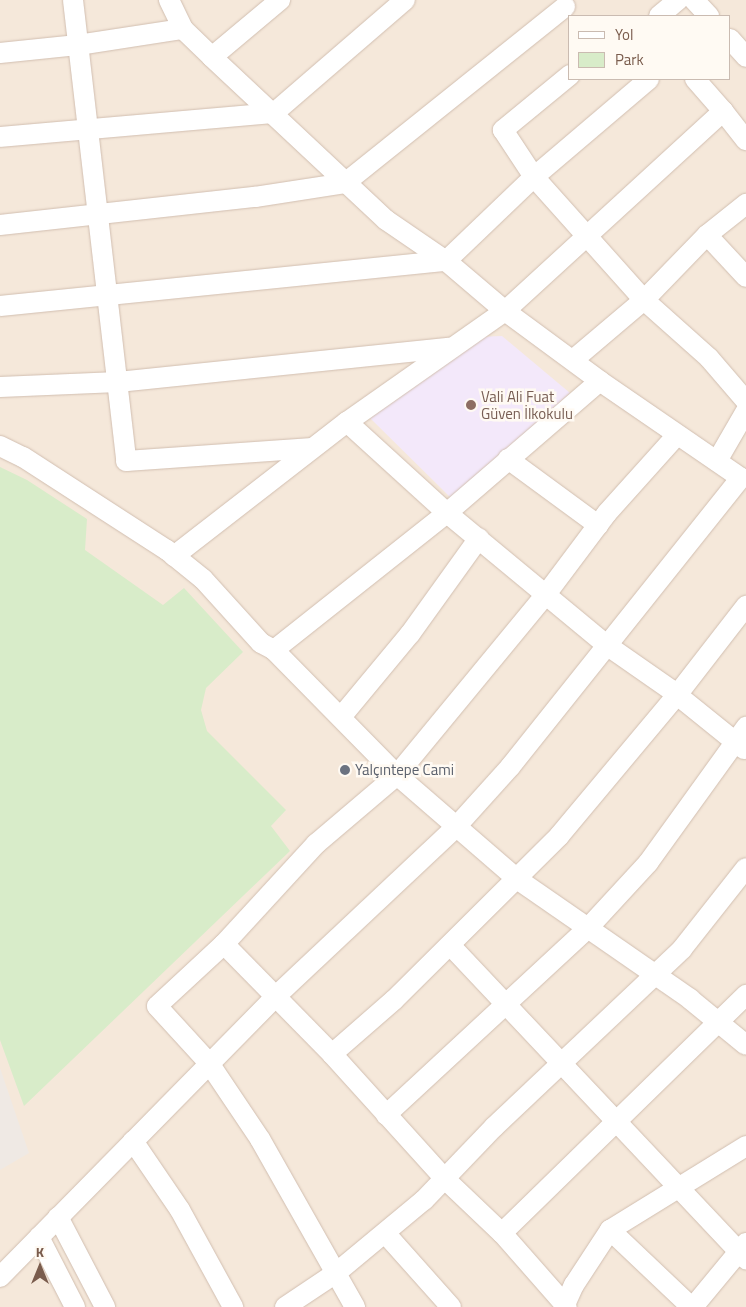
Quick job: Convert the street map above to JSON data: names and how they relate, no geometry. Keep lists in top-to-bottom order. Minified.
{"places":["Vali Ali Fuat Güven İlkokulu","Yalçıntepe Cami"],"legend":["Yol","Park"],"north":"top"}
